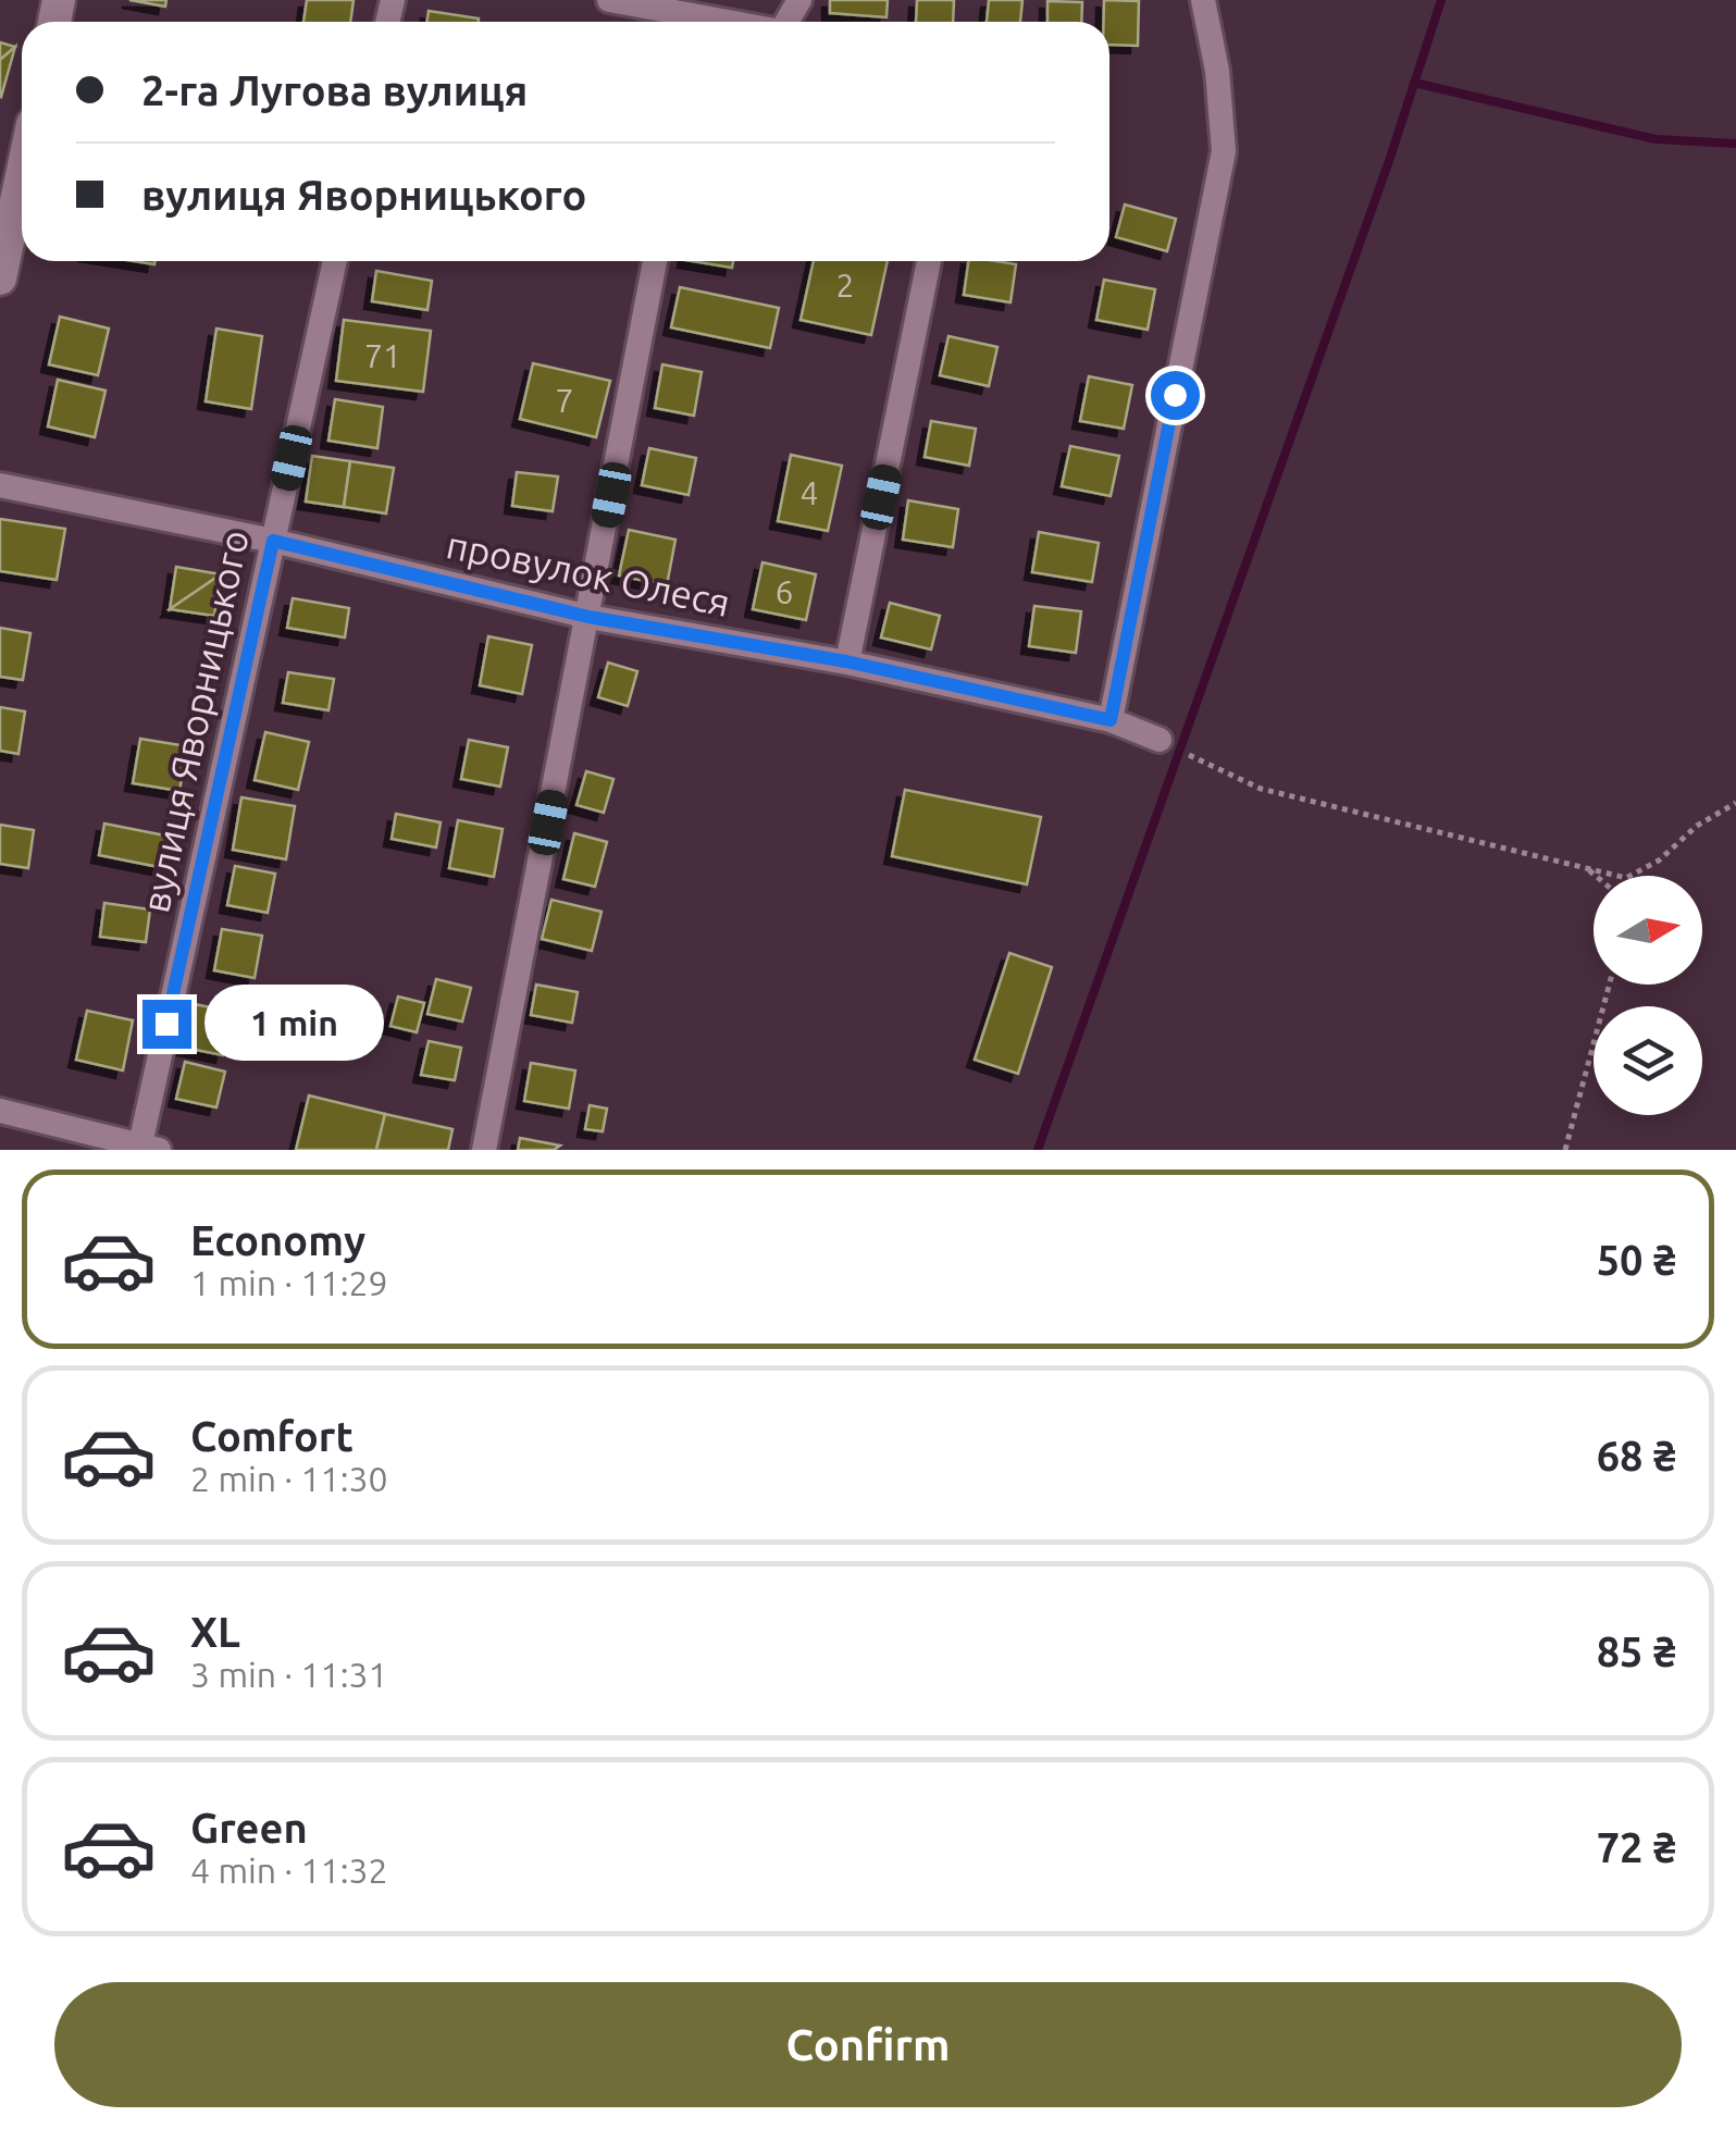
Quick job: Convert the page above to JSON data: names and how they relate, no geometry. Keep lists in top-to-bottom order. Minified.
{"streets":{"street":["провулок Олеся","вулиця Яворницького"]},"crossings":[["провулок Олеся","вулиця Яворницького"]],"house_numbers":["2","71","7","4","6"],"north":"right","page":{"banner":["2-га Лугова вулиця","вулиця Яворницького"],"bubble":"1 min","list":[{"name":"Economy","note":"1 min · 11:29","value":"50 ₴"},{"name":"Comfort","note":"2 min · 11:30","value":"68 ₴"},{"name":"XL","note":"3 min · 11:31","value":"85 ₴"},{"name":"Green","note":"4 min · 11:32","value":"72 ₴"}],"buttons":"Confirm"}}
